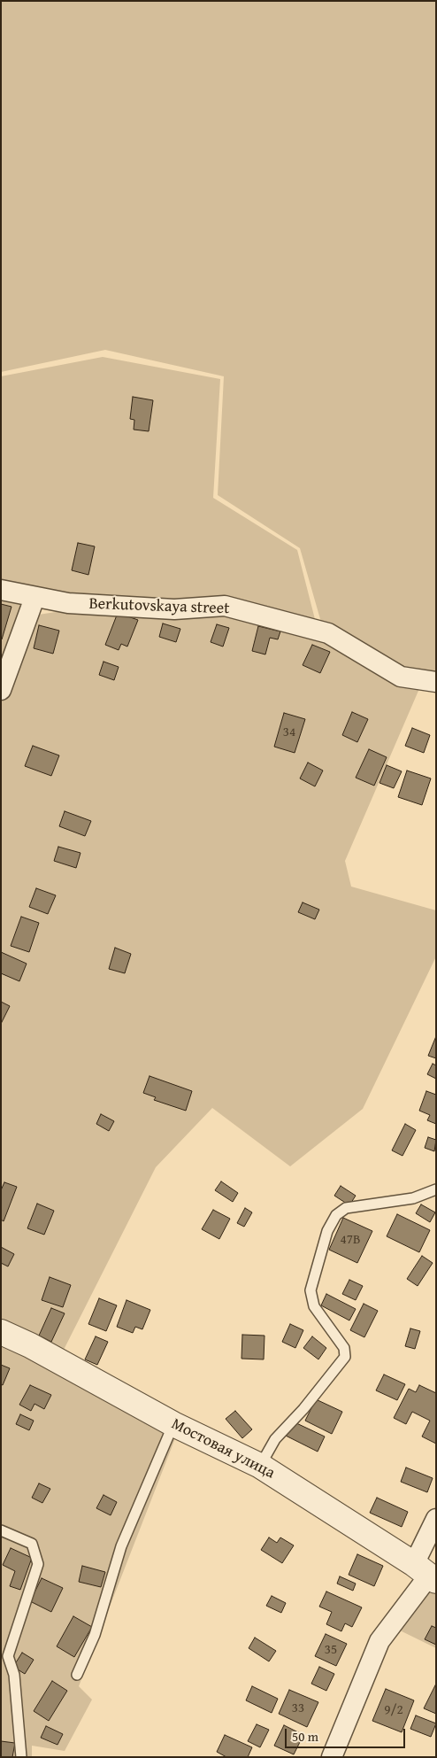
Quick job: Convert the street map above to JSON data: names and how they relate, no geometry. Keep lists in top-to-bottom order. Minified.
{"streets":{"street":["Berkutovskaya street","Мостовая улица"]},"house_numbers":["34","47В","35","33","9/2"],"scale_bar":"50 m"}
